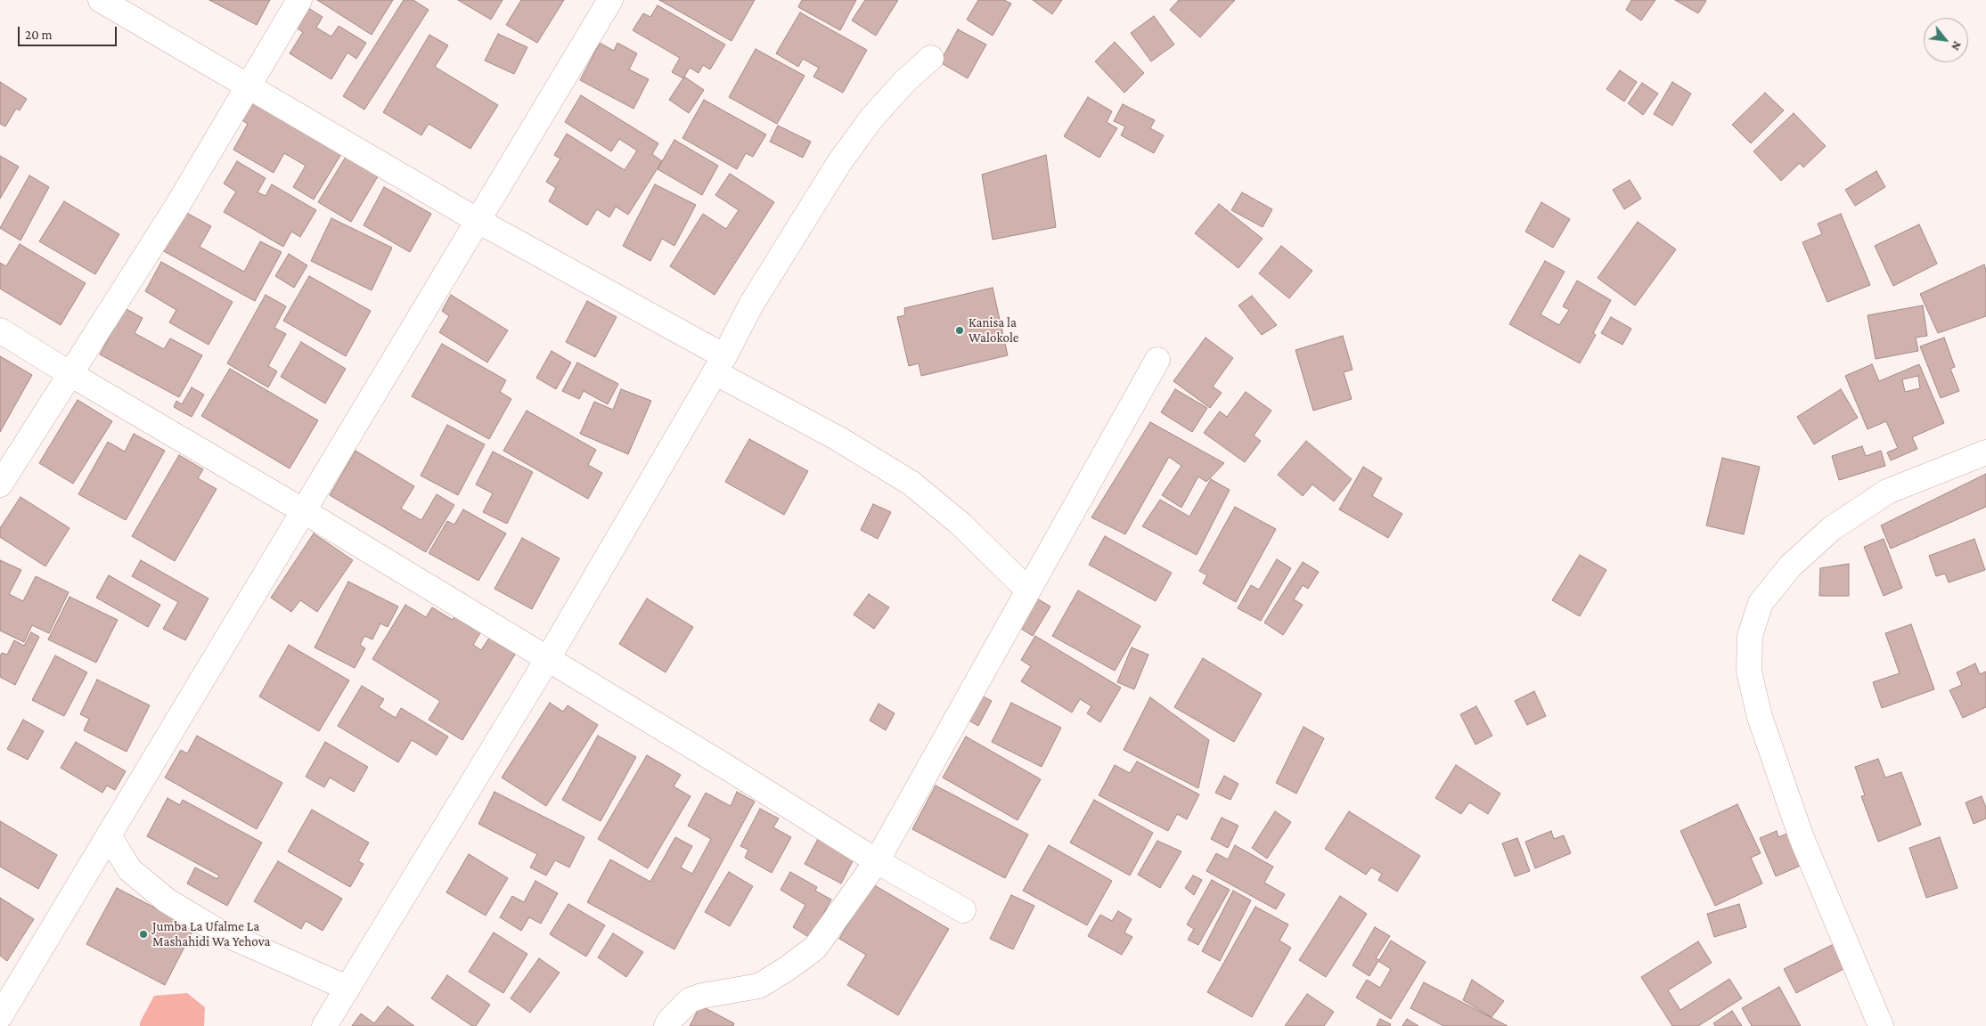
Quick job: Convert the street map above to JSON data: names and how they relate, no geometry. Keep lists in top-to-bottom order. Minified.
{"places":["Kanisa la Walokole","Jumba La Ufalme La Mashahidi Wa Yehova"],"scale_bar":"20 m","north":"bottom right"}
